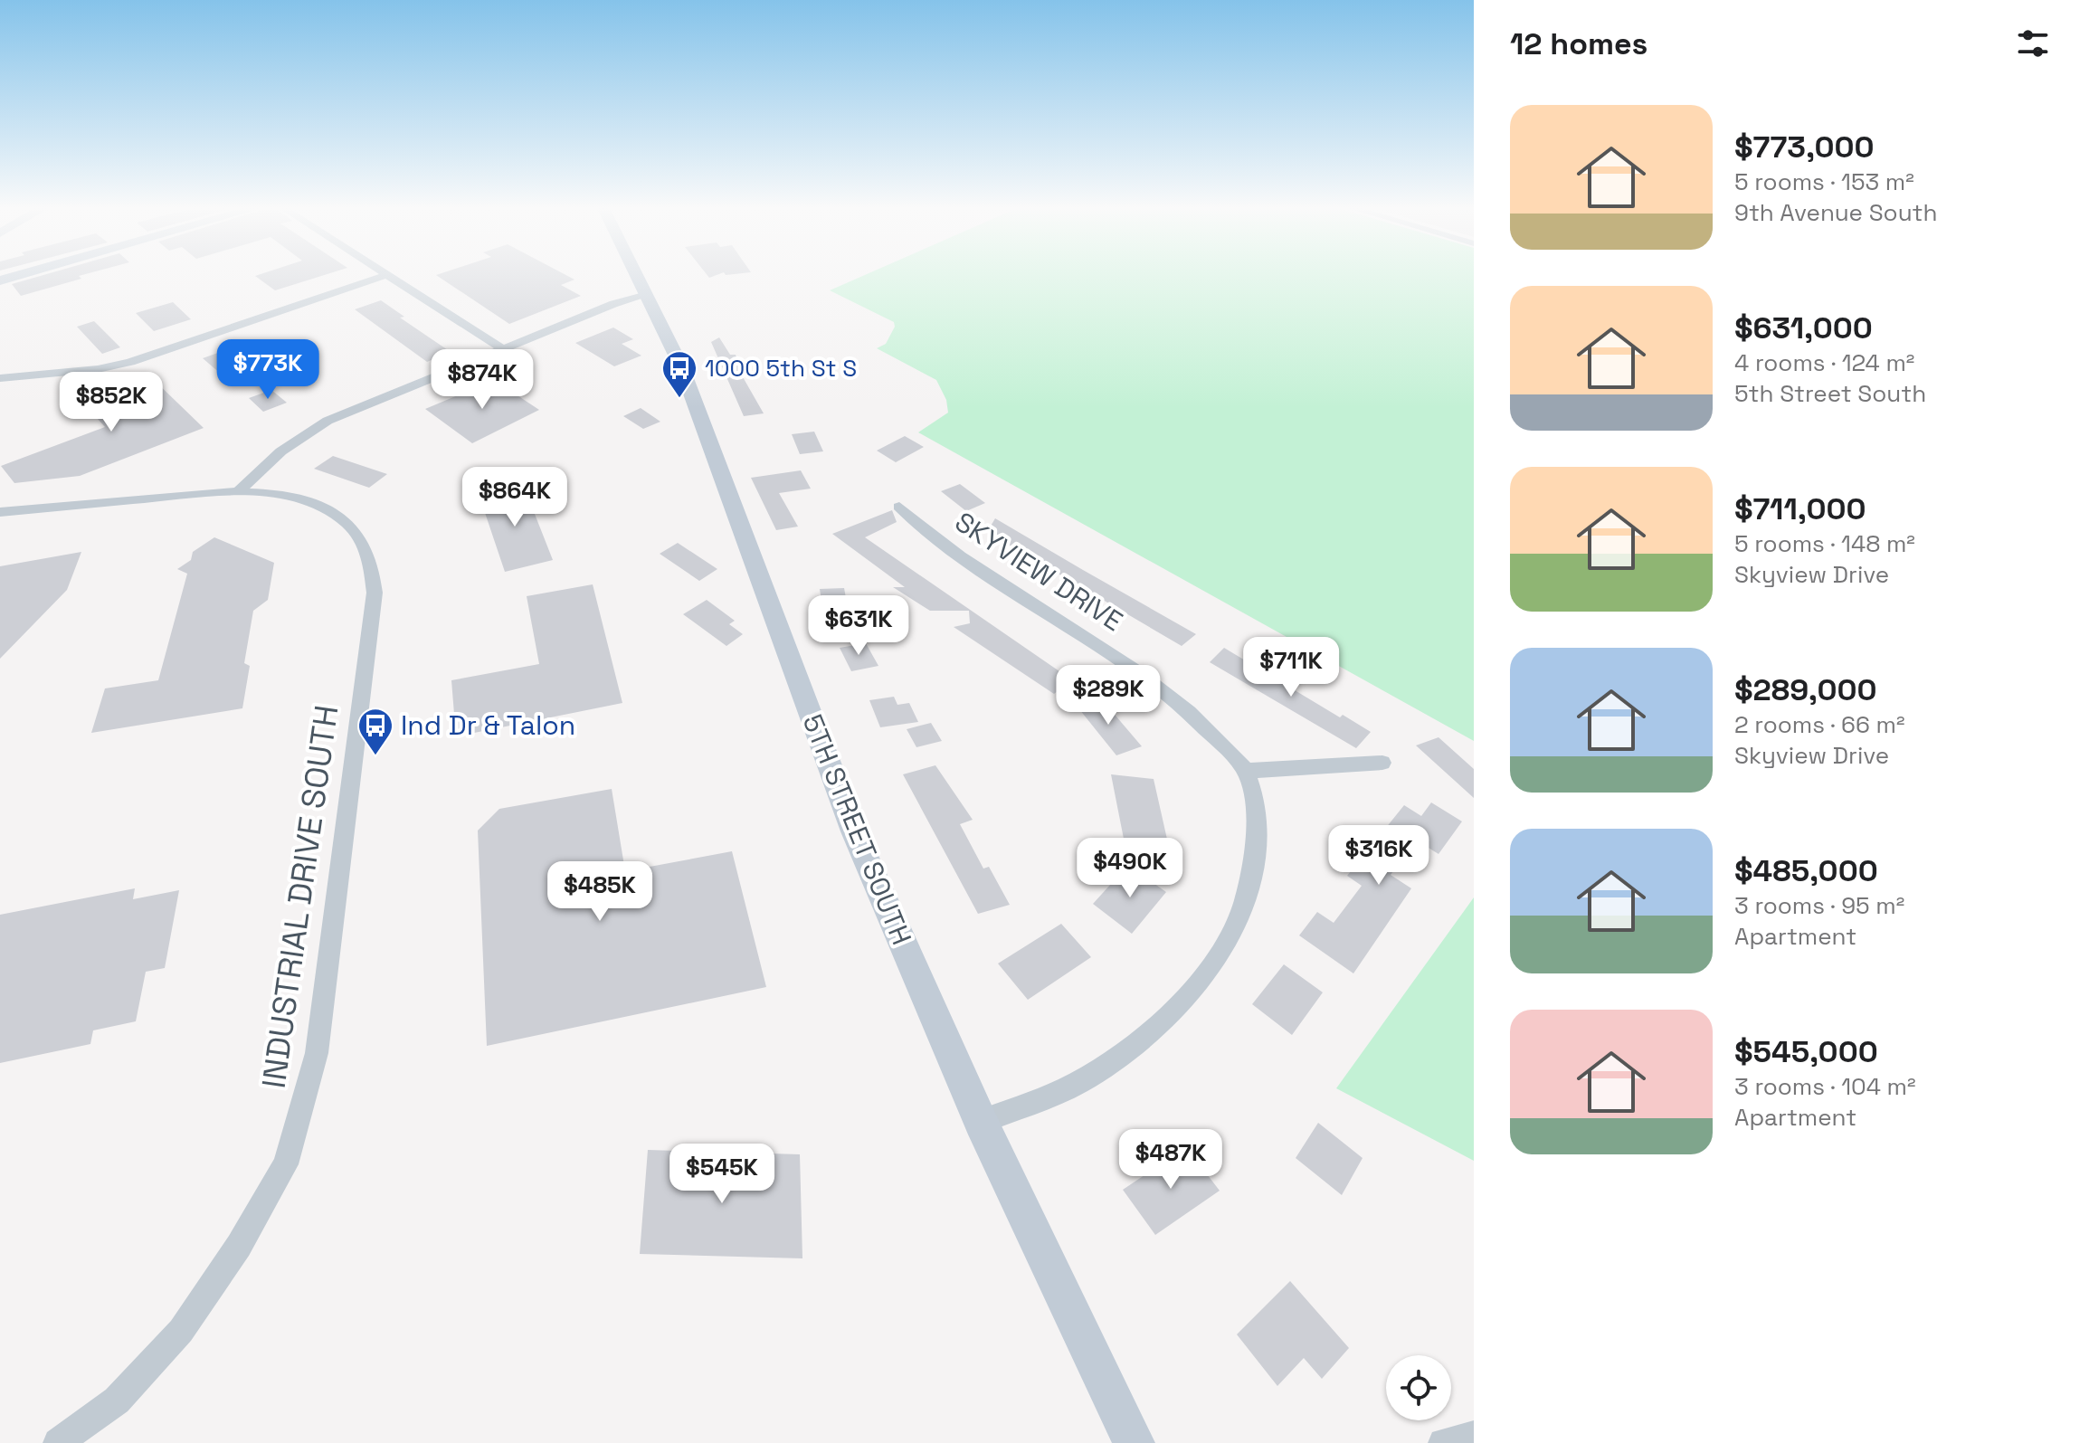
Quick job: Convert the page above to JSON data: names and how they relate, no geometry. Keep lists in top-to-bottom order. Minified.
{"streets":{"street":["SKYVIEW DRIVE","5TH STREET SOUTH","INDUSTRIAL DRIVE SOUTH"]},"places":{"bus stop":["1000 5th St S","Ind Dr & Talon"]},"page":{"heading":"12 homes","list":[{"name":"$773,000","note":"5 rooms · 153 m² · 9th Avenue South"},{"name":"$631,000","note":"4 rooms · 124 m² · 5th Street South"},{"name":"$711,000","note":"5 rooms · 148 m² · Skyview Drive"},{"name":"$289,000","note":"2 rooms · 66 m² · Skyview Drive"},{"name":"$485,000","note":"3 rooms · 95 m² · Apartment"},{"name":"$545,000","note":"3 rooms · 104 m² · Apartment"}],"price":["$773K","$874K","$852K","$864K","$631K","$711K","$289K","$316K","$490K","$485K","$487K","$545K"]}}
